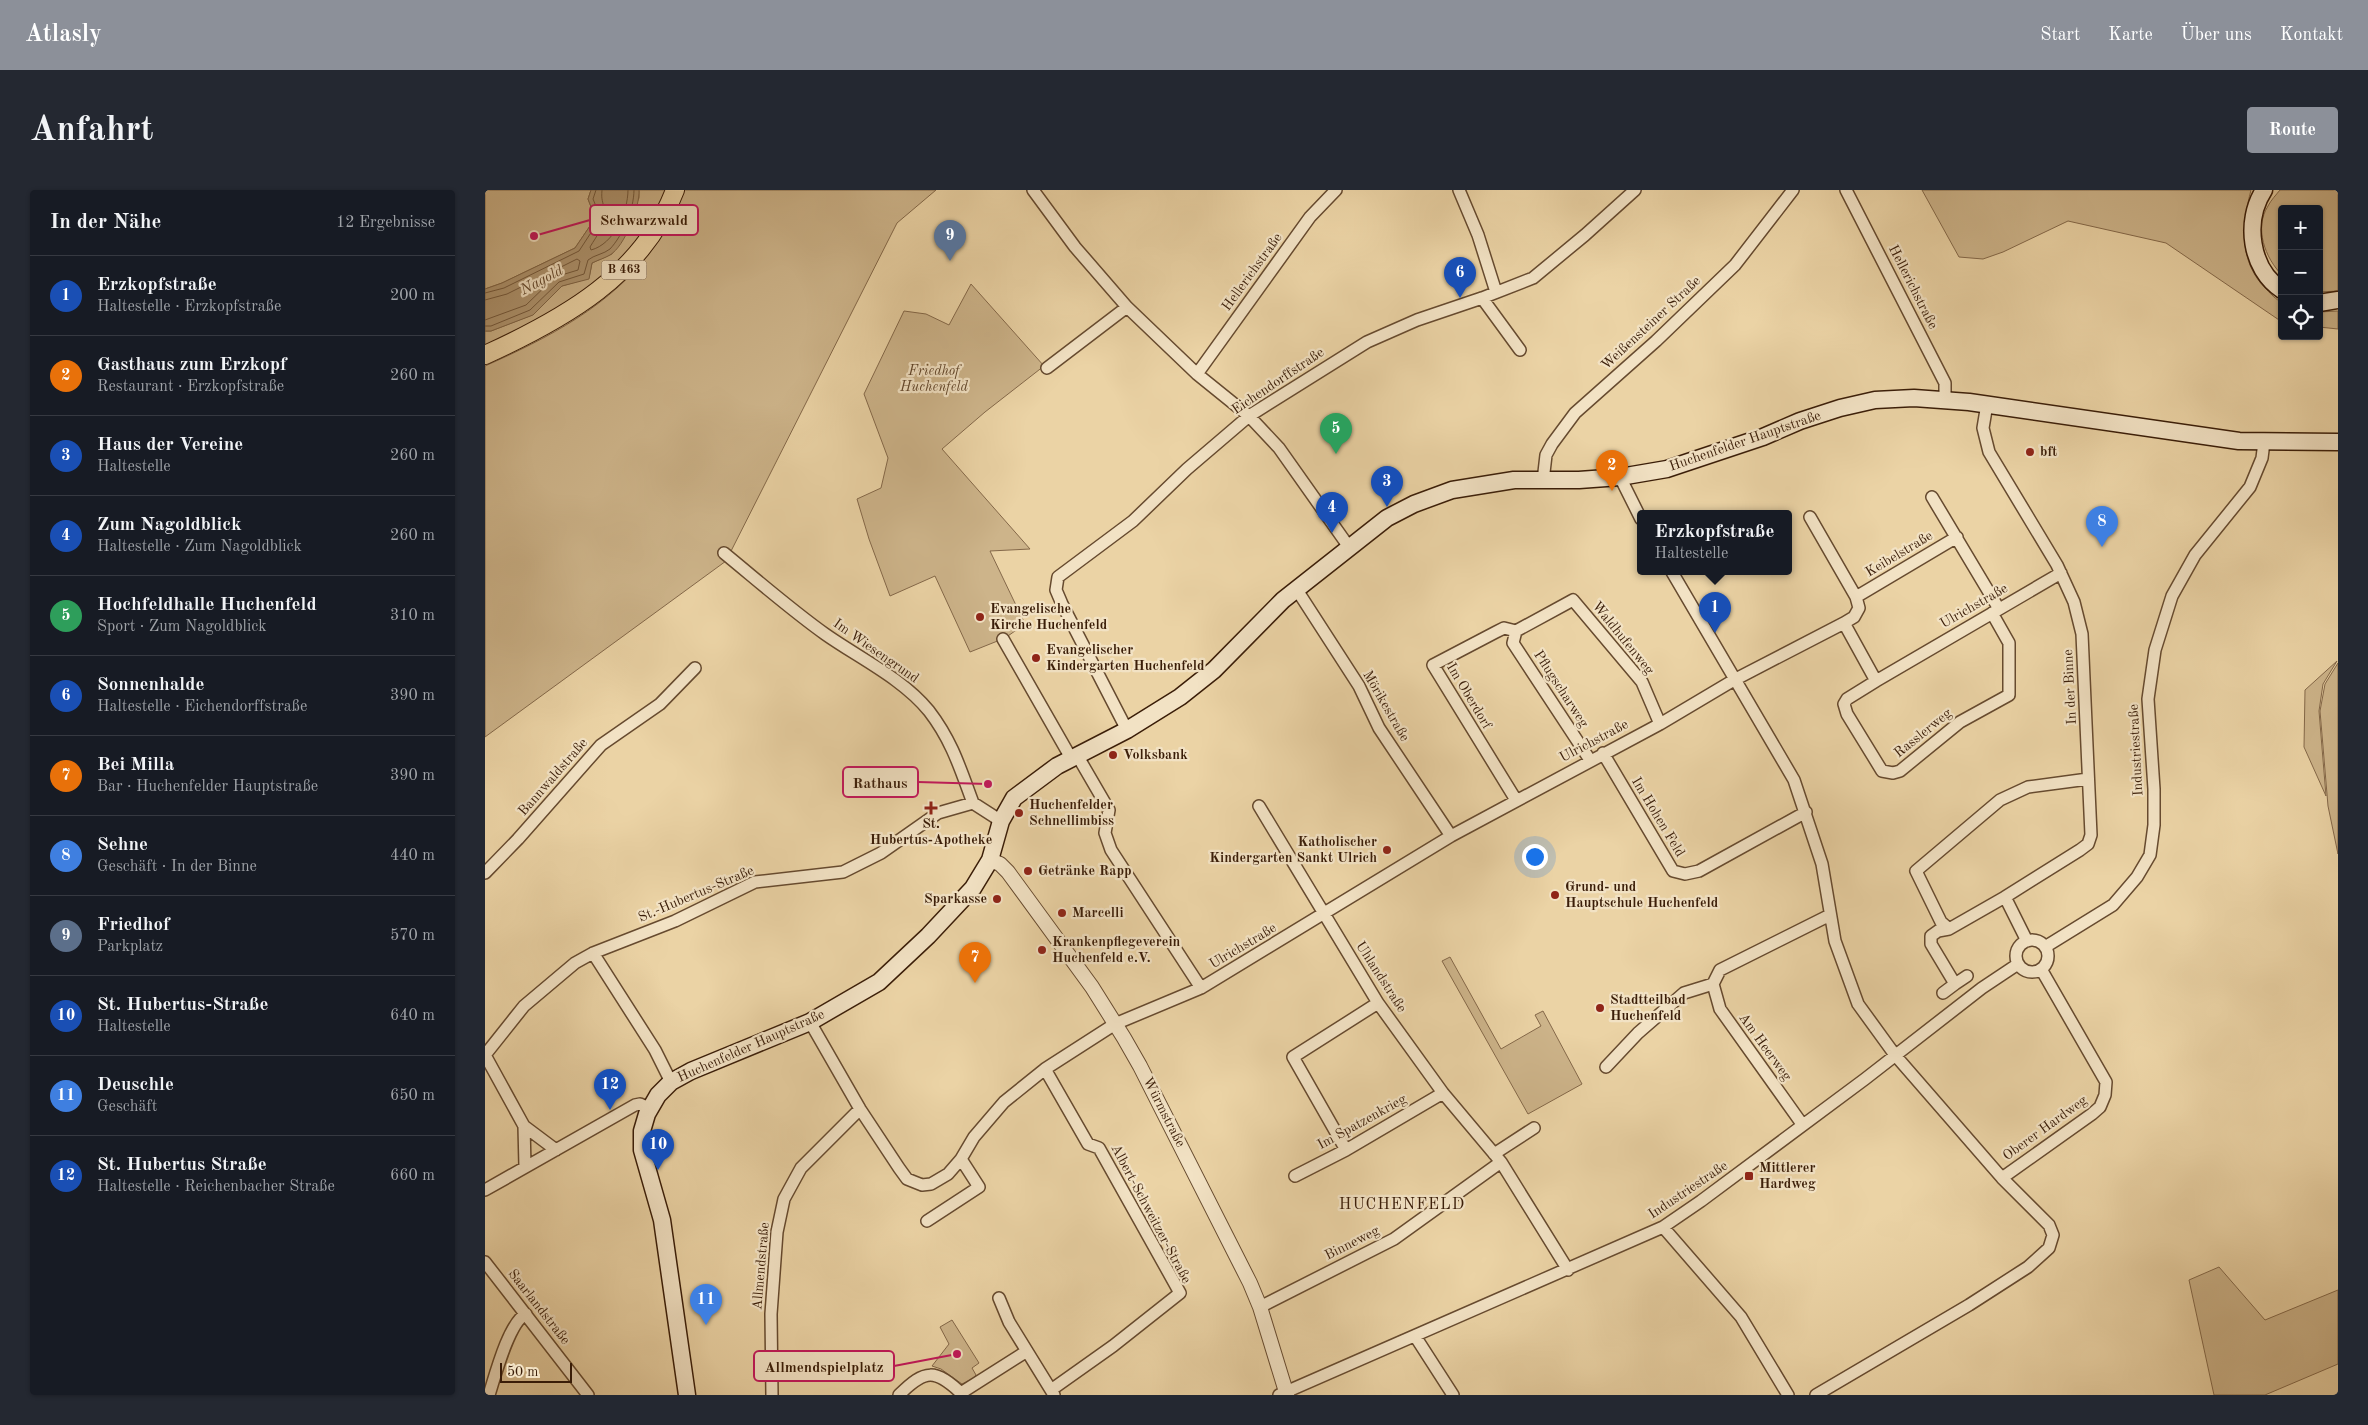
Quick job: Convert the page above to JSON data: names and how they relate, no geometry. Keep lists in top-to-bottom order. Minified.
{"streets":{"main road":["B 463","Huchenfelder Hauptstraße"],"street":["Hellerichstraße","Weißensteiner Straße","Eichendorffstraße","Keibelstraße","Ulrichstraße","Waldhufenweg","Im Wiesengrund","In der Binne","Pflugscharweg","Im Oberdorf","Mörikestraße","Rasslerweg","Industriestraße","Bannwaldstraße","Im Hohen Feld","St.-Hubertus-Straße","Uhlandstraße","Am Heerweg","Würmstraße","Im Spatzenkrieg","Oberer Hardweg","Albert-Schweitzer-Straße","Binneweg","Allmendstraße","Saarlandstraße"]},"crossings":[["Hellerichstraße","Huchenfelder Hauptstraße"],["Weißensteiner Straße","Huchenfelder Hauptstraße"],["Eichendorffstraße","Huchenfelder Hauptstraße"],["Huchenfelder Hauptstraße","In der Binne"],["Huchenfelder Hauptstraße","Mörikestraße"],["Huchenfelder Hauptstraße","Industriestraße"],["Huchenfelder Hauptstraße","Würmstraße"],["Keibelstraße","Ulrichstraße"],["Keibelstraße","Rasslerweg"],["Ulrichstraße","Waldhufenweg"],["Ulrichstraße","In der Binne"],["Ulrichstraße","Pflugscharweg"],["Ulrichstraße","Im Oberdorf"],["Ulrichstraße","Mörikestraße"],["Ulrichstraße","Rasslerweg"],["Ulrichstraße","Im Hohen Feld"],["Ulrichstraße","Uhlandstraße"],["Ulrichstraße","Würmstraße"],["Ulrichstraße","Oberer Hardweg"],["Waldhufenweg","Im Oberdorf"],["Im Wiesengrund","St.-Hubertus-Straße"],["Pflugscharweg","Im Oberdorf"],["Industriestraße","Uhlandstraße"],["Industriestraße","Am Heerweg"],["Industriestraße","Würmstraße"],["Industriestraße","Oberer Hardweg"],["Im Hohen Feld","Oberer Hardweg"],["Uhlandstraße","Im Spatzenkrieg"],["Uhlandstraße","Binneweg"],["Würmstraße","Binneweg"]],"districts":["HUCHENFELD"],"water":["Nagold"],"parks":["Friedhof Huchenfeld"],"places":{"other":["Schwarzwald","bft","Evangelische Kirche Huchenfeld","Evangelischer Kindergarten Huchenfeld","Volksbank","Rathaus","Huchenfelder Schnellimbiss","Katholischer Kindergarten Sankt Ulrich","Getränke Rapp","Grund- und Hauptschule Huchenfeld","Sparkasse","Marcelli","Krankenpflegeverein Huchenfeld e.V.","Stadtteilbad Huchenfeld","Allmendspielplatz"],"health":["St. Hubertus-Apotheke"],"transit":["Mittlerer Hardweg"]},"scale_bar":"50 m","page":{"header":"Atlasly","nav":["Start","Karte","Über uns","Kontakt"],"buttons":"Route","title":"Anfahrt","heading":["In der Nähe","12 Ergebnisse"],"map_buttons":["+","−"],"pins":["9","6","5","2","3","4","8","1","7","12","10","11"],"list":[{"mark":"1","name":"Erzkopfstraße","note":"Haltestelle · Erzkopfstraße","value":"200 m"},{"mark":"2","name":"Gasthaus zum Erzkopf","note":"Restaurant · Erzkopfstraße","value":"260 m"},{"mark":"3","name":"Haus der Vereine","note":"Haltestelle","value":"260 m"},{"mark":"4","name":"Zum Nagoldblick","note":"Haltestelle · Zum Nagoldblick","value":"260 m"},{"mark":"5","name":"Hochfeldhalle Huchenfeld","note":"Sport · Zum Nagoldblick","value":"310 m"},{"mark":"6","name":"Sonnenhalde","note":"Haltestelle · Eichendorffstraße","value":"390 m"},{"mark":"7","name":"Bei Milla","note":"Bar · Huchenfelder Hauptstraße","value":"390 m"},{"mark":"8","name":"Sehne","note":"Geschäft · In der Binne","value":"440 m"},{"mark":"9","name":"Friedhof","note":"Parkplatz","value":"570 m"},{"mark":"10","name":"St. Hubertus-Straße","note":"Haltestelle","value":"640 m"},{"mark":"11","name":"Deuschle","note":"Geschäft","value":"650 m"},{"mark":"12","name":"St. Hubertus Straße","note":"Haltestelle · Reichenbacher Straße","value":"660 m"}],"popup":["Erzkopfstraße","Haltestelle"],"scale":"50 m"}}
